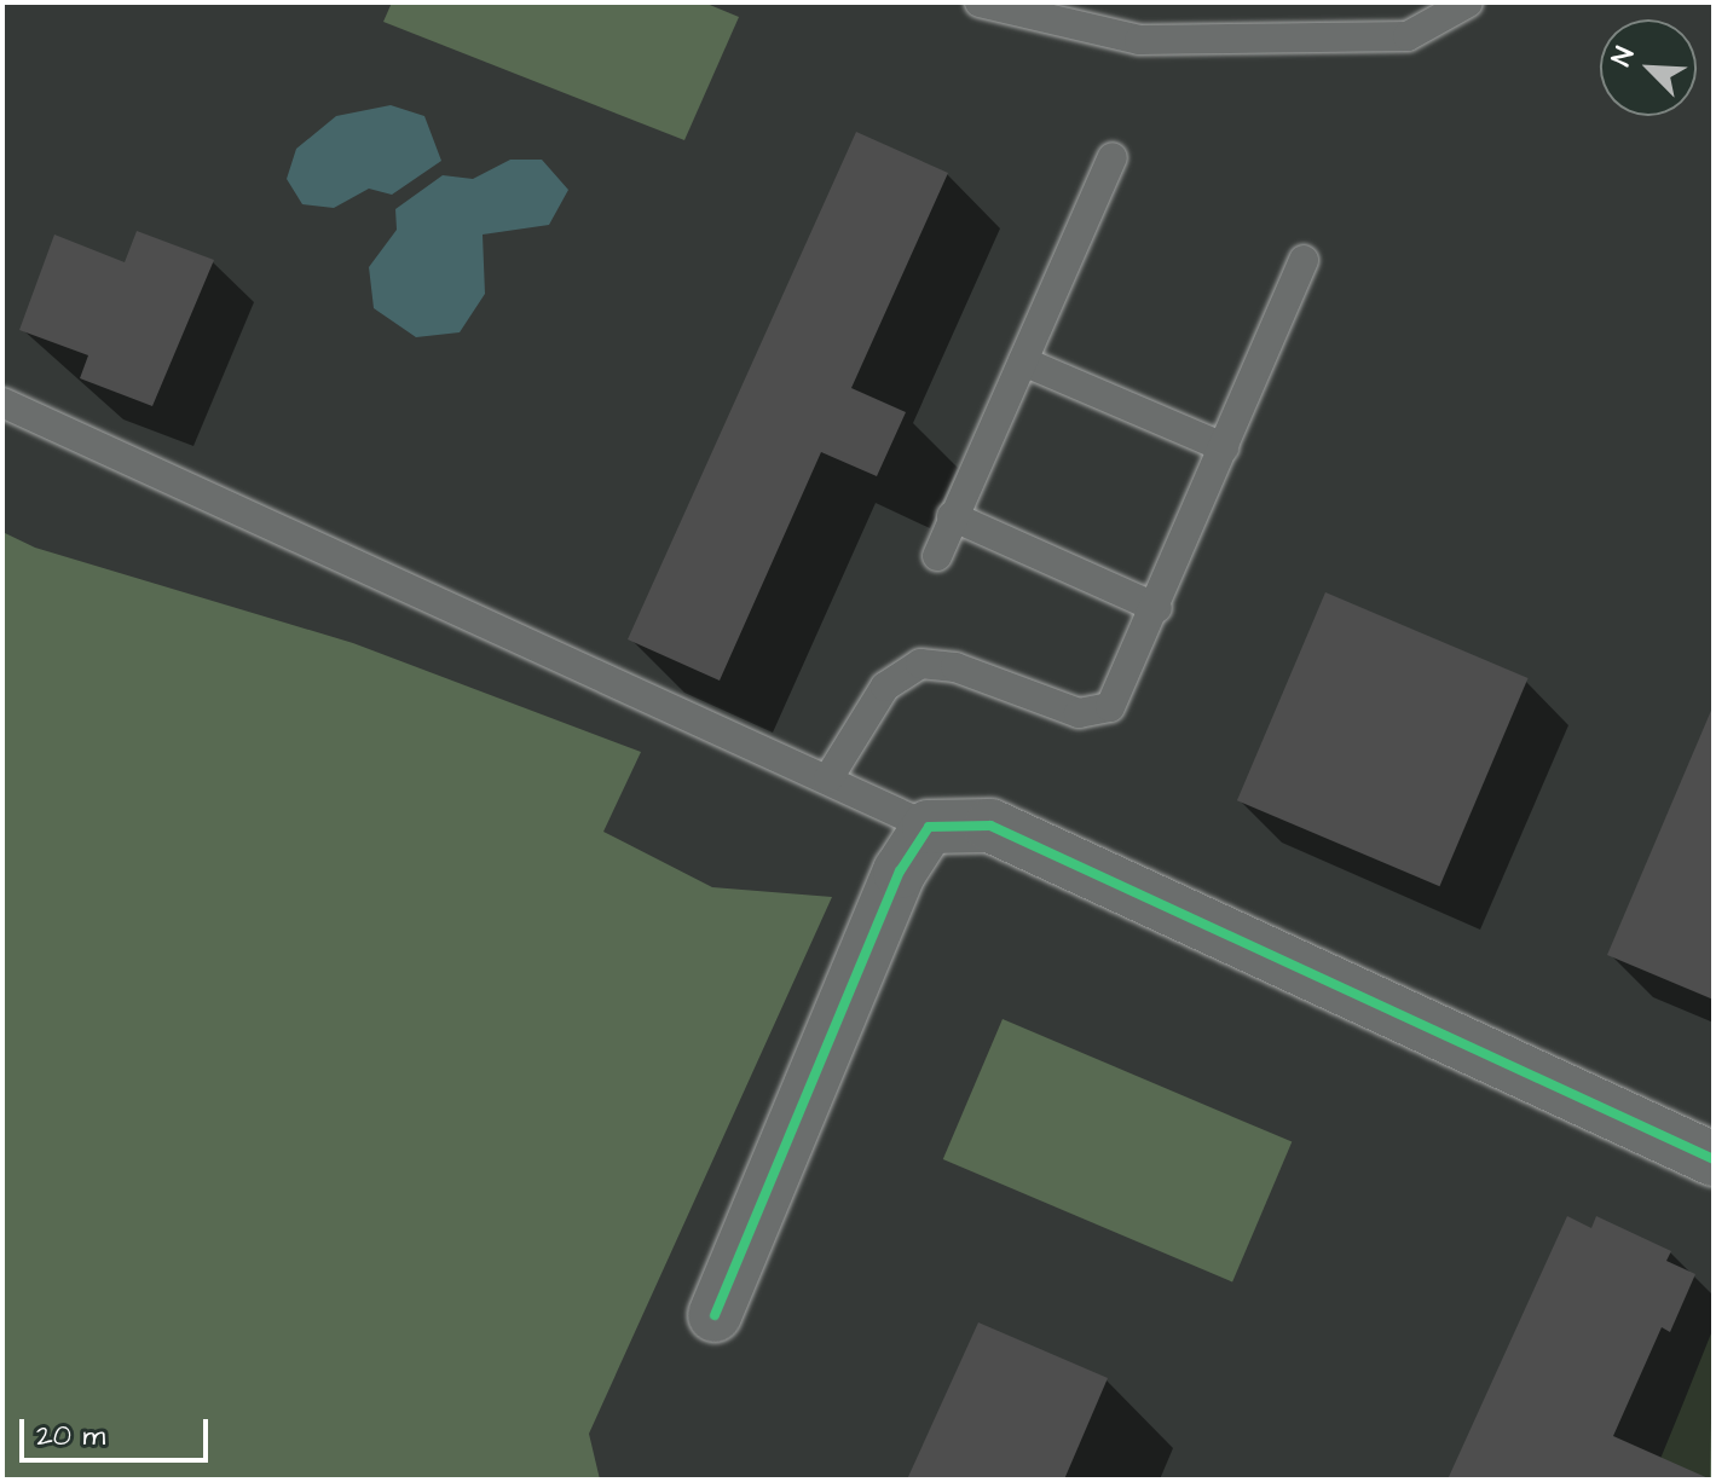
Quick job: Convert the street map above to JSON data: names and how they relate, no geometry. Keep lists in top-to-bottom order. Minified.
{"scale_bar":"20 m","north":"top left"}
